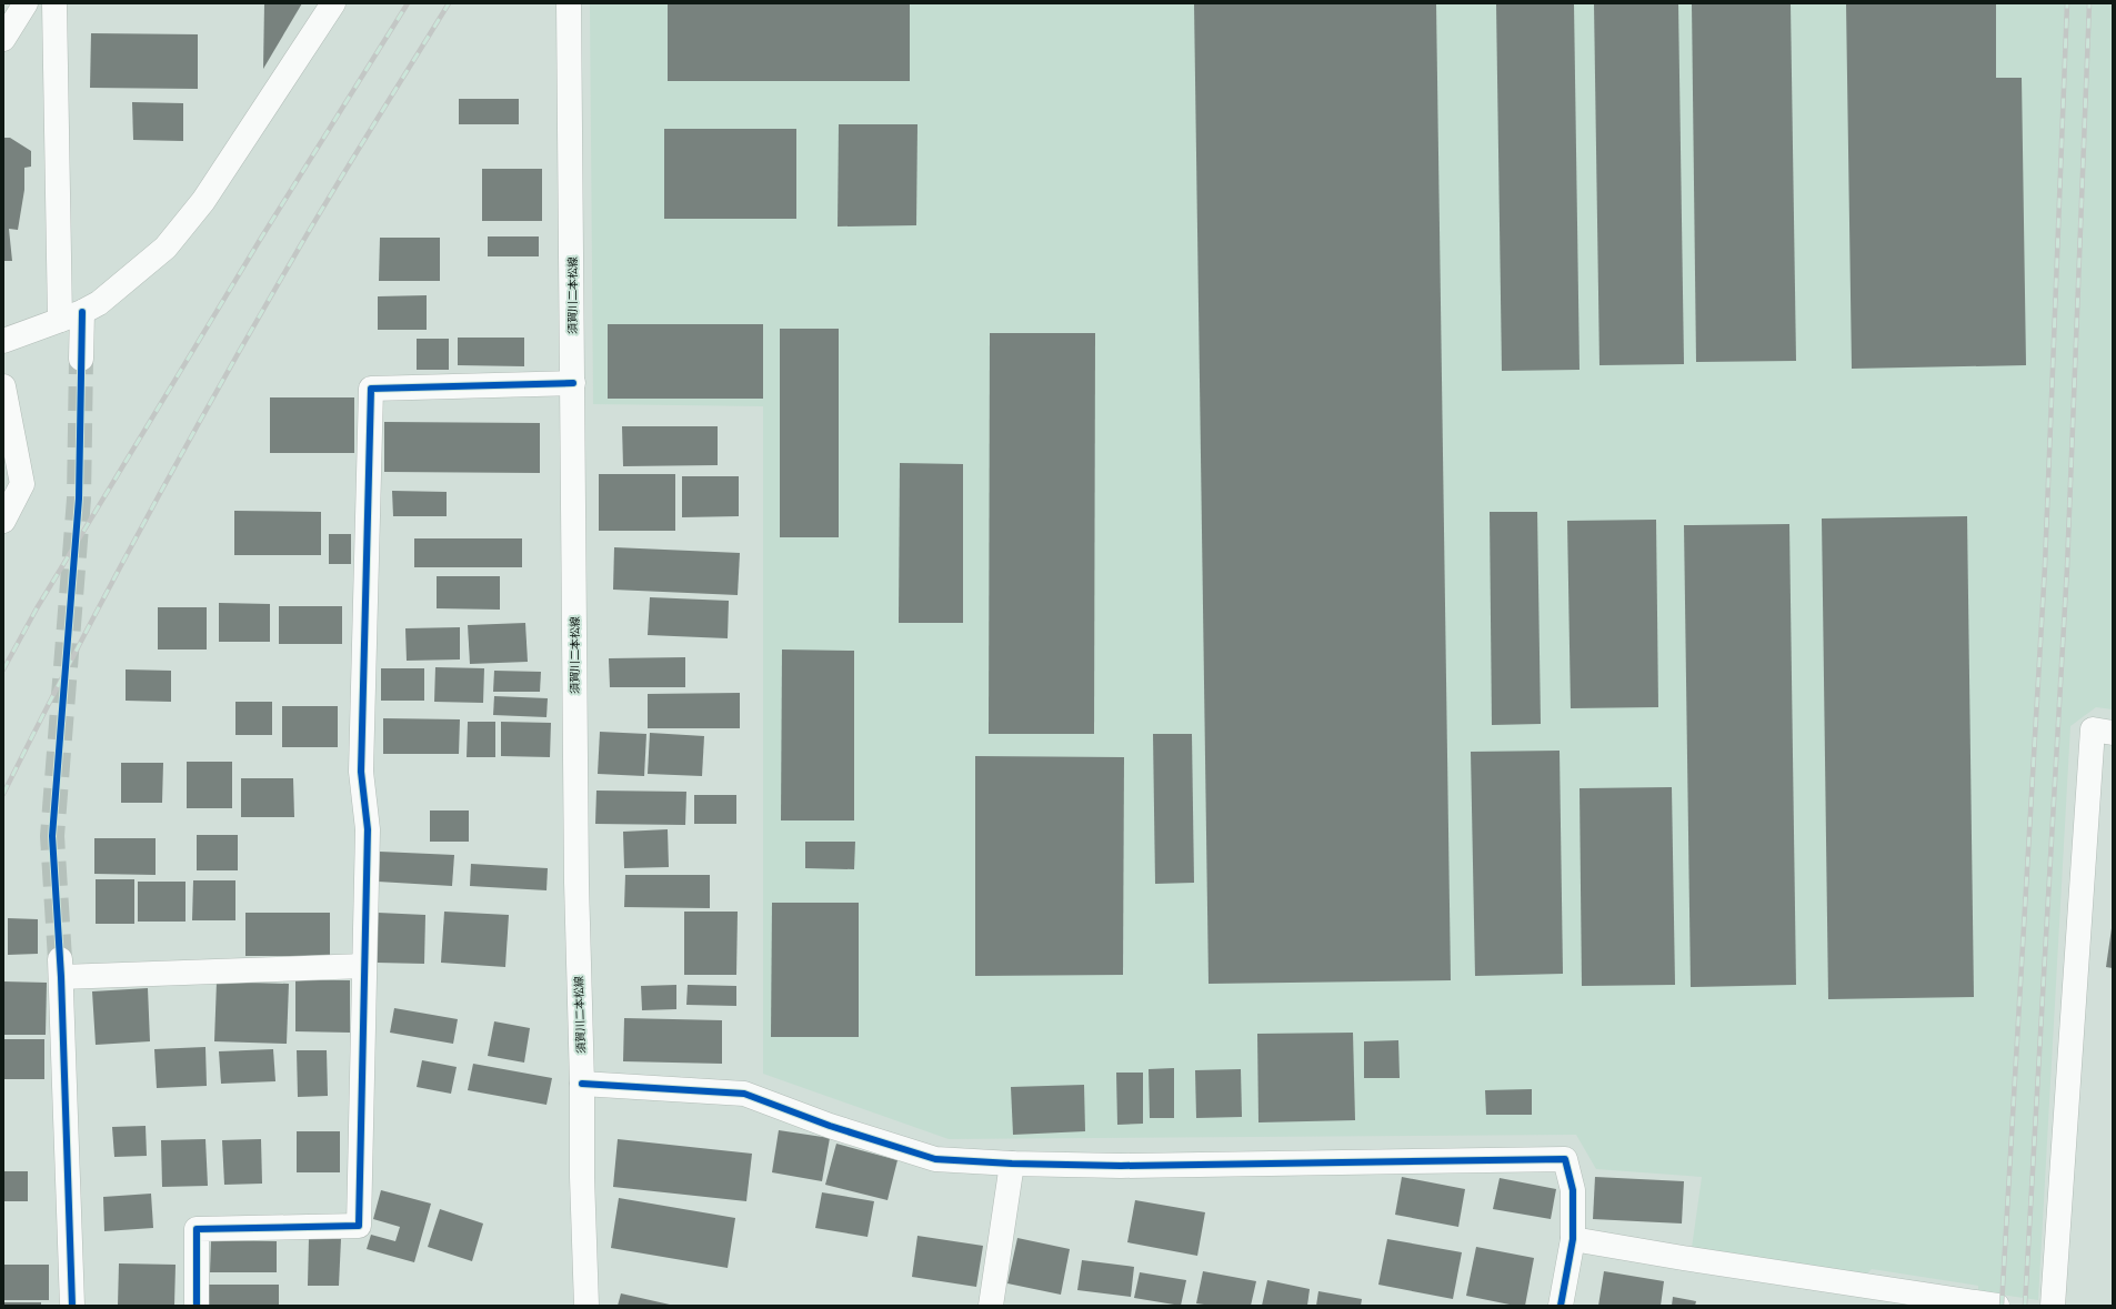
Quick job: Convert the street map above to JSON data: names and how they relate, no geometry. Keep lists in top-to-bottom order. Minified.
{"streets":{"street":["須賀川二本松線"]}}
